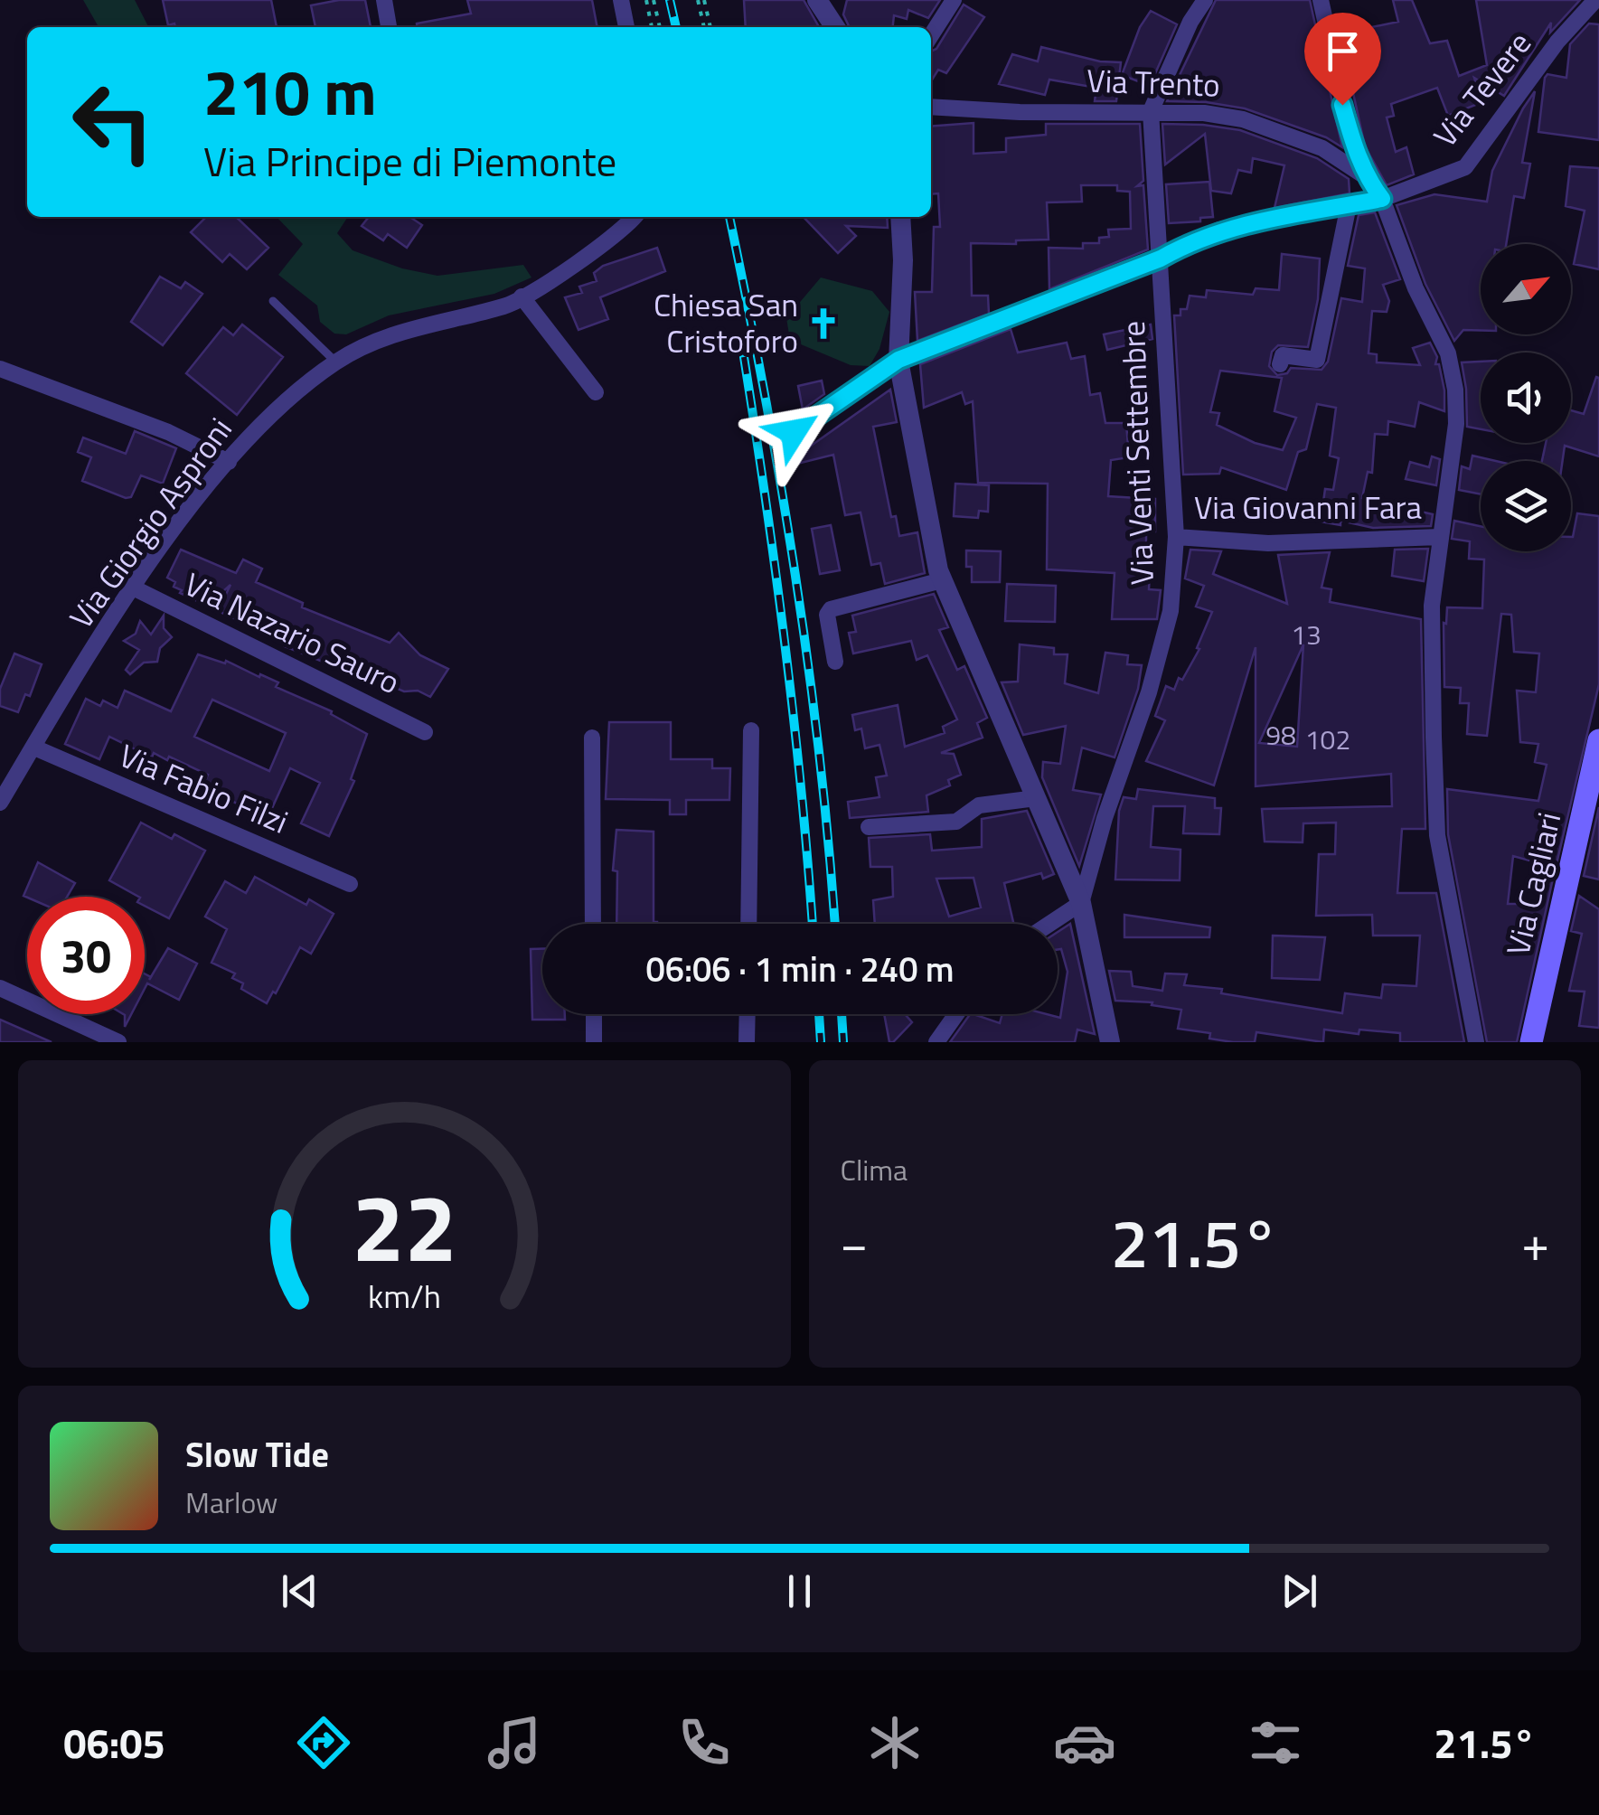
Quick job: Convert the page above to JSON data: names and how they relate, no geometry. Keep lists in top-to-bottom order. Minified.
{"streets":{"main road":["Via Cagliari"],"street":["Via Trento","Via Tevere","Via Venti Settembre","Via Giovanni Fara","Via Giorgio Asproni","Via Nazario Sauro","Via Fabio Filzi"]},"crossings":[["Via Trento","Via Venti Settembre"],["Via Tevere","Via Venti Settembre"],["Via Venti Settembre","Via Giovanni Fara"],["Via Giorgio Asproni","Via Nazario Sauro"],["Via Giorgio Asproni","Via Fabio Filzi"]],"places":{"church":["Chiesa San Cristoforo"]},"house_numbers":["13","98","102"],"north":"top right","page":{"turn":["210 m","Via Principe di Piemonte"],"limit":"30","trip":"06:06 · 1 min · 240 m","tile":"Clima","heat":["−","21.5°","+"],"song":["Slow Tide","Marlow"],"tabs":["06:05","21.5°"],"gauge":["22","km/h"]}}
